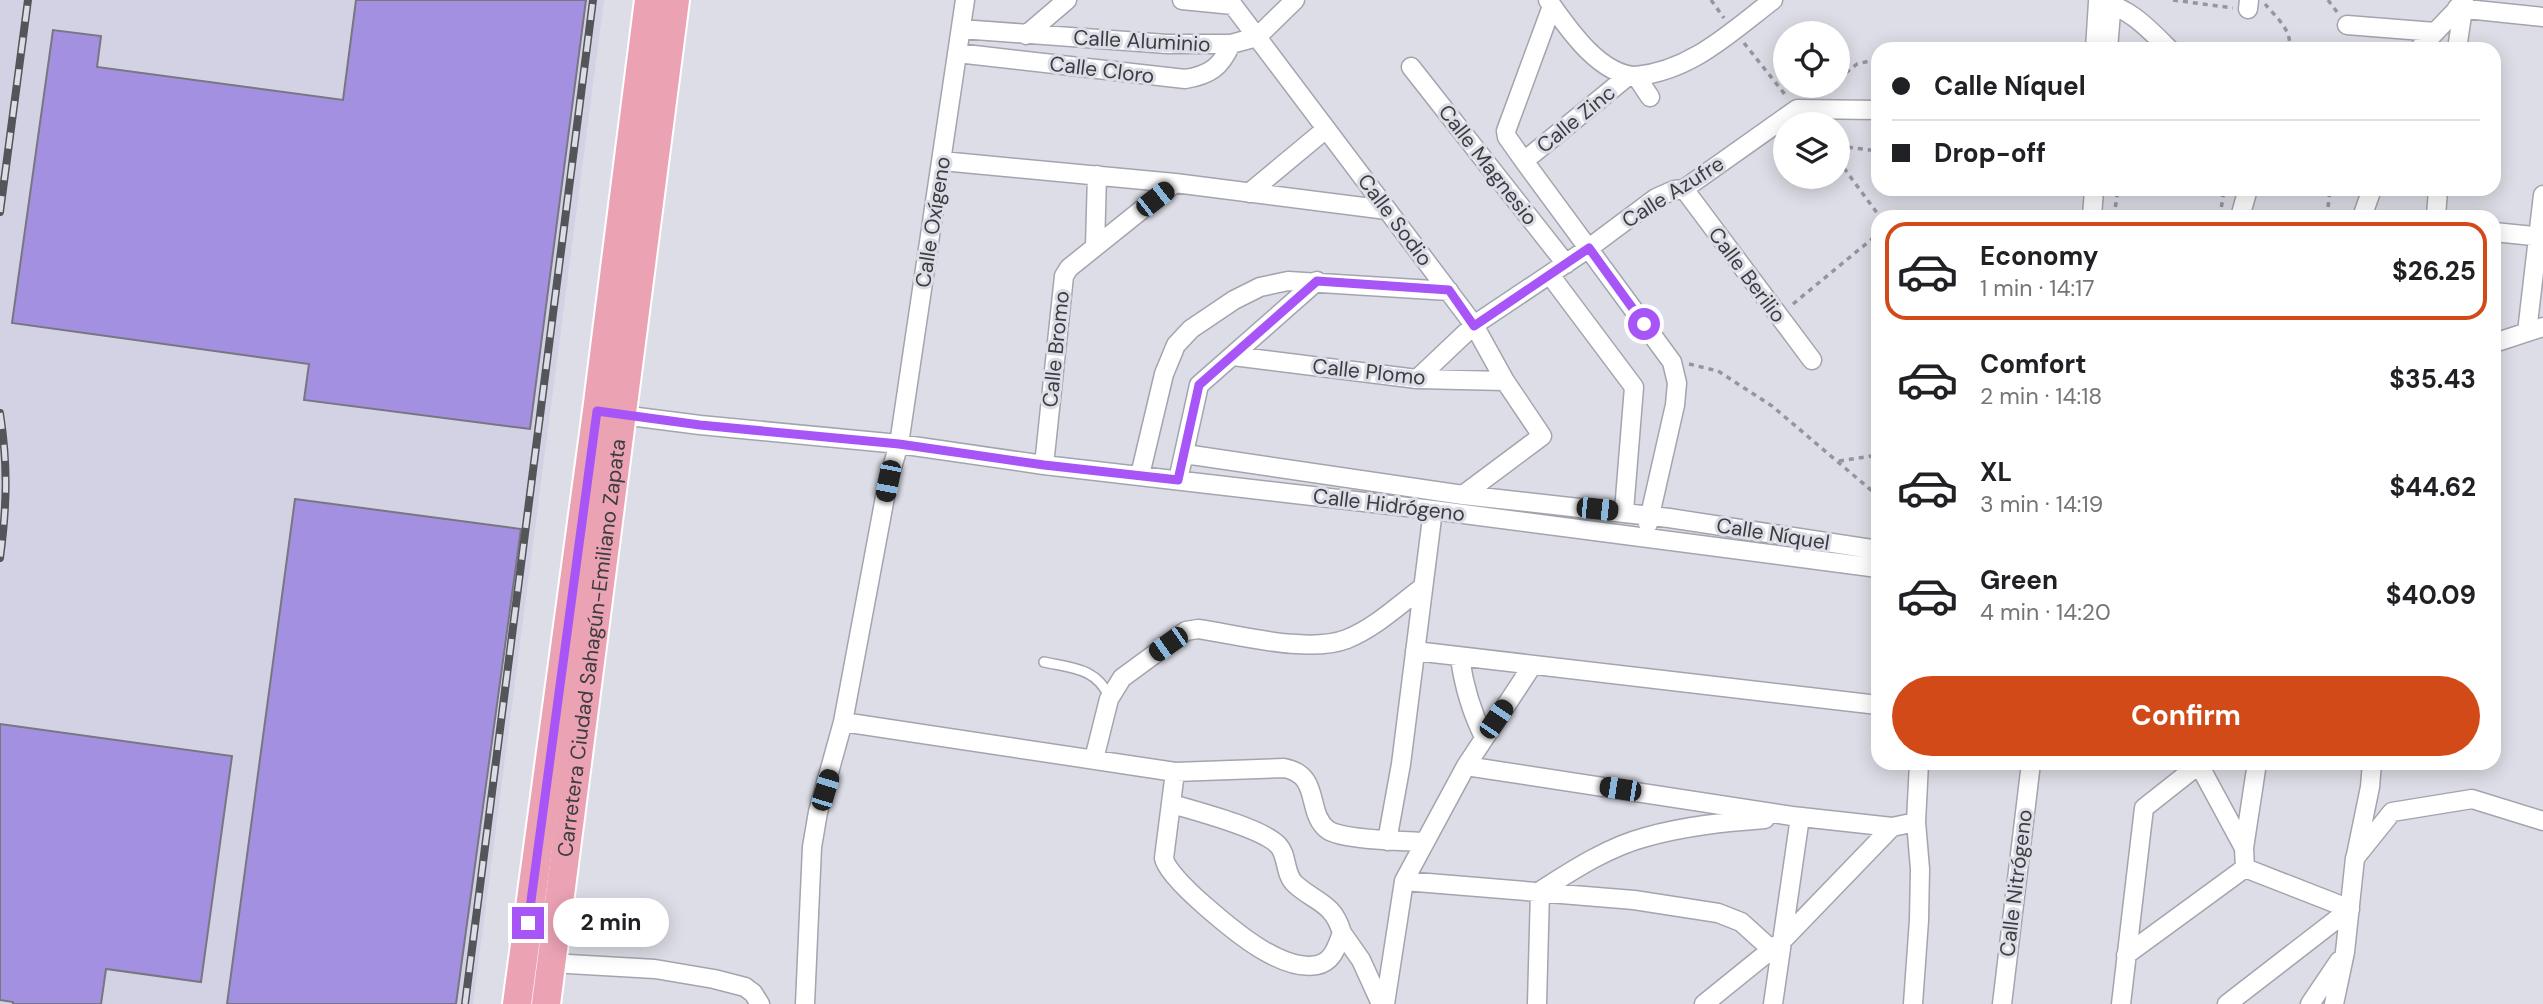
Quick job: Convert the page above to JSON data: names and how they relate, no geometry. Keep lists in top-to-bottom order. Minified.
{"streets":{"main road":["Carretera Ciudad Sahagún-Emiliano Zapata"],"street":["Calle Aluminio","Calle Cloro","Calle Zinc","Calle Magnesio","Calle Azufre","Calle Sodio","Calle Oxígeno","Calle Berilio","Calle Bromo","Calle Plomo","Calle Hidrógeno","Calle Níquel","Calle Nitrógeno"]},"crossings":[["Calle Aluminio","Calle Cloro"],["Calle Aluminio","Calle Sodio"],["Calle Aluminio","Calle Oxígeno"],["Calle Cloro","Calle Oxígeno"],["Calle Magnesio","Calle Azufre"],["Calle Azufre","Calle Sodio"],["Calle Azufre","Calle Berilio"],["Calle Azufre","Calle Plomo"],["Calle Sodio","Calle Plomo"],["Calle Sodio","Calle Níquel"],["Calle Oxígeno","Calle Hidrógeno"],["Calle Bromo","Calle Hidrógeno"],["Calle Hidrógeno","Carretera Ciudad Sahagún-Emiliano Zapata"]],"page":{"banner":["Calle Níquel","Drop-off"],"list":[{"name":"Economy","note":"1 min · 14:17","value":"$26.25"},{"name":"Comfort","note":"2 min · 14:18","value":"$35.43"},{"name":"XL","note":"3 min · 14:19","value":"$44.62"},{"name":"Green","note":"4 min · 14:20","value":"$40.09"}],"buttons":"Confirm","bubble":"2 min"}}
